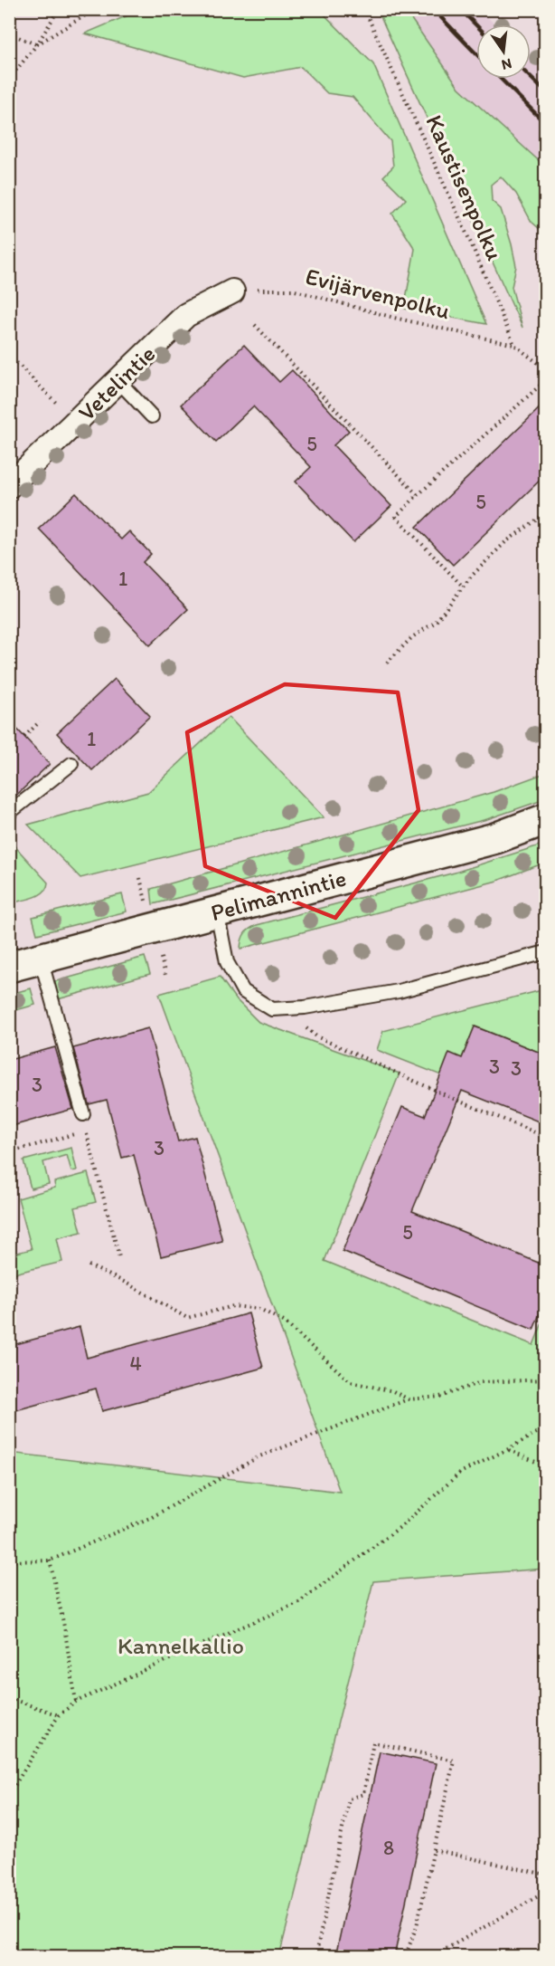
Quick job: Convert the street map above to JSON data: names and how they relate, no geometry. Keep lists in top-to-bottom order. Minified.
{"streets":{"street":["Vetelintie","Pelimannintie"],"path":["Kaustisenpolku","Evijärvenpolku"]},"crossings":[["Kaustisenpolku","Evijärvenpolku"],["Evijärvenpolku","Vetelintie"]],"parks":["Kannelkallio"],"house_numbers":["5","5","1","1","3","3","3","3","5","4","8"],"north":"bottom"}
